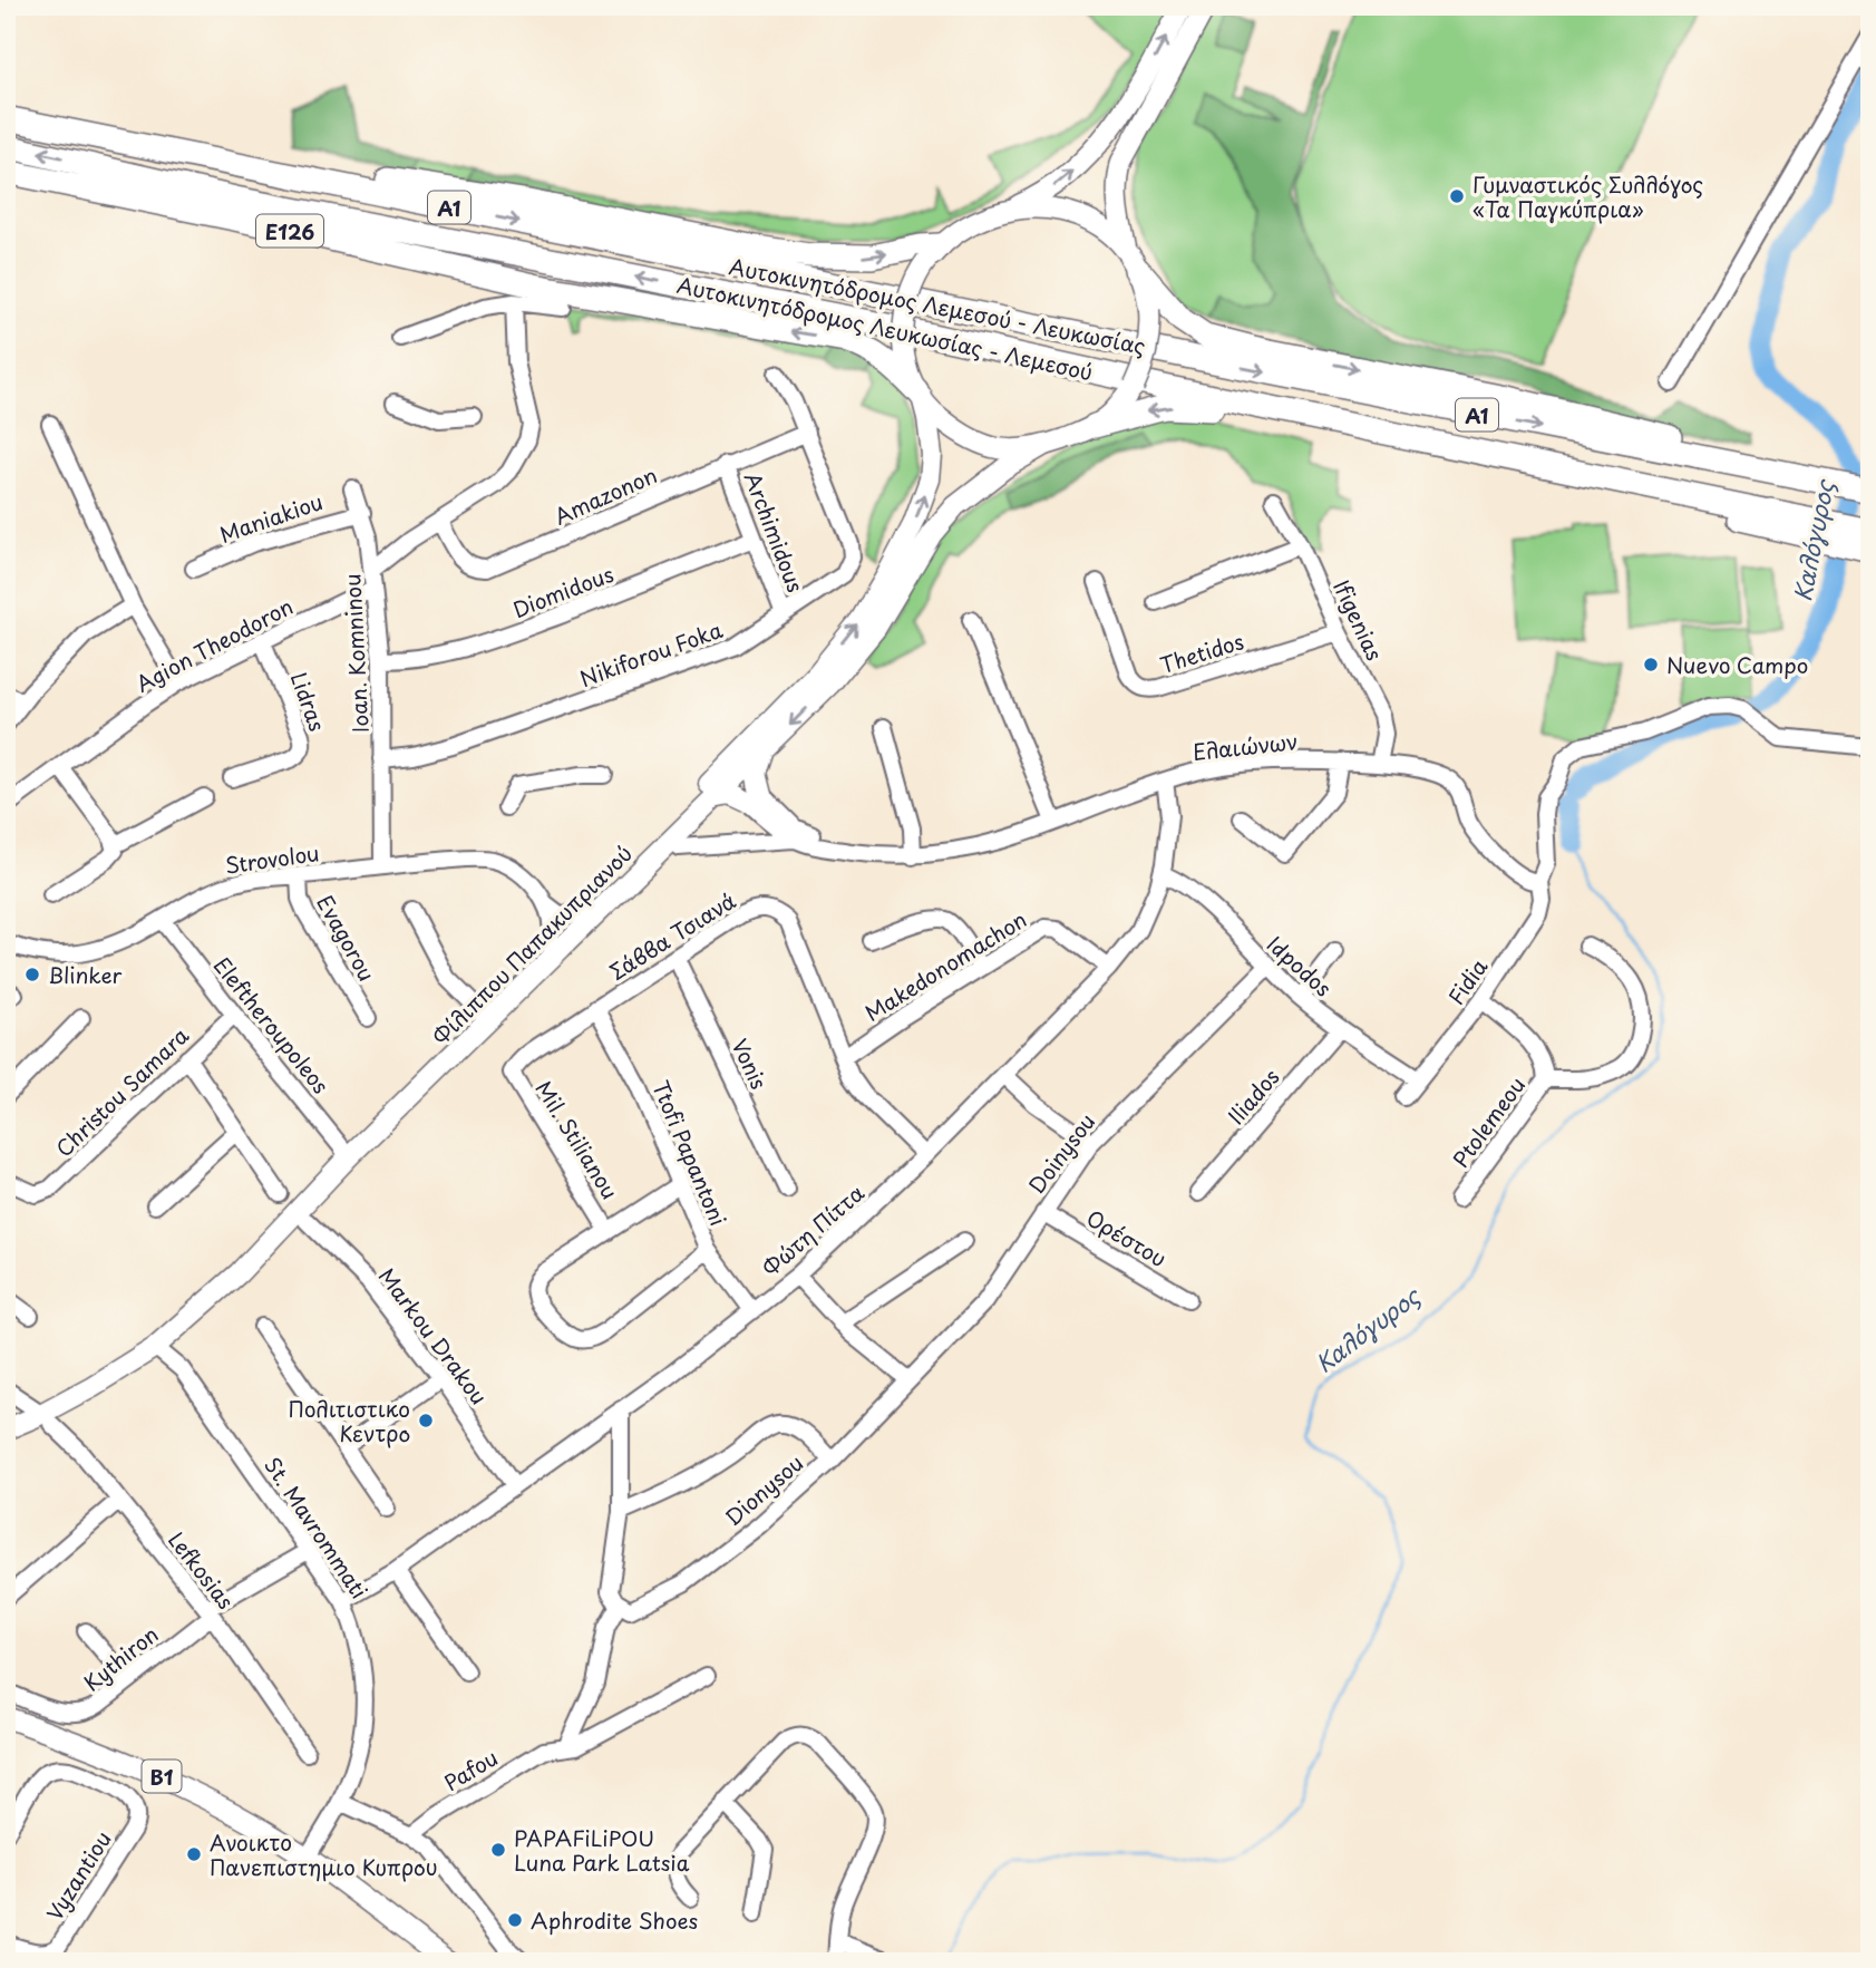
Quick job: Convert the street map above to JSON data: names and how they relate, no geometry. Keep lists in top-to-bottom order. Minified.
{"streets":{"highway":["A1","E126","Αυτοκινητόδρομος Λεμεσού - Λευκωσίας","Αυτοκινητόδρομος Λευκωσίας - Λεμεσού"],"main road":["Φίλιππου Παπακυπριανού","B1"],"street":["Amazonon","Maniakiou","Archimidous","Diomidous","Ifigenias","Agion Theodoron","Thetidos","Ioan. Komninou","Nikiforou Foka","Lidras","Ελαιώνων","Strovolou","Σάββα Τσιανά","Evagorou","Makedonomachon","Idpodos","Fidia","Eleftheroupoleos","Vonis","Christou Samara","Iliados","Ptolemeou","Mil. Stilianou","Ttofi Papantoni","Doinysou","Φώτη Πίττα","Ορέστου","Markou Drakou","Dionysou","St. Mavrommati","Lefkosias","Kythiron","Pafou","Vyzantiou"]},"crossings":[["Amazonon","Archimidous"],["Amazonon","Nikiforou Foka"],["Maniakiou","Ioan. Komninou"],["Archimidous","Diomidous"],["Archimidous","Nikiforou Foka"],["Diomidous","Ioan. Komninou"],["Ifigenias","Thetidos"],["Ifigenias","Ελαιώνων"],["Agion Theodoron","Ioan. Komninou"],["Agion Theodoron","Lidras"],["Ioan. Komninou","Nikiforou Foka"],["Ioan. Komninou","Strovolou"],["Ελαιώνων","Φίλιππου Παπακυπριανού"],["Ελαιώνων","Fidia"],["Ελαιώνων","Φώτη Πίττα"],["Strovolou","Evagorou"],["Strovolou","Eleftheroupoleos"],["Σάββα Τσιανά","Makedonomachon"],["Σάββα Τσιανά","Vonis"],["Σάββα Τσιανά","Mil. Stilianou"],["Σάββα Τσιανά","Ttofi Papantoni"],["Σάββα Τσιανά","Φώτη Πίττα"],["Φίλιππου Παπακυπριανού","Eleftheroupoleos"],["Φίλιππου Παπακυπριανού","St. Mavrommati"],["Φίλιππου Παπακυπριανού","Lefkosias"],["Makedonomachon","Φώτη Πίττα"],["Idpodos","Fidia"],["Idpodos","Iliados"],["Idpodos","Doinysou"],["Idpodos","Φώτη Πίττα"],["Fidia","Ptolemeou"],["Eleftheroupoleos","Christou Samara"],["Ttofi Papantoni","Φώτη Πίττα"],["Doinysou","Ορέστου"],["Doinysou","Dionysou"],["Φώτη Πίττα","Markou Drakou"],["Φώτη Πίττα","St. Mavrommati"],["St. Mavrommati","Kythiron"],["St. Mavrommati","B1"],["Lefkosias","Kythiron"]],"water":["Καλόγυρος"],"places":["Γυμναστικός Συλλόγος «Τα Παγκύπρια»","Nuevo Campo","Blinker","Πολιτιστικο Κεντρο","PAPAFiLiPOU Luna Park Latsia","Ανοικτο Πανεπιστημιο Κυπρου","Aphrodite Shoes"]}
